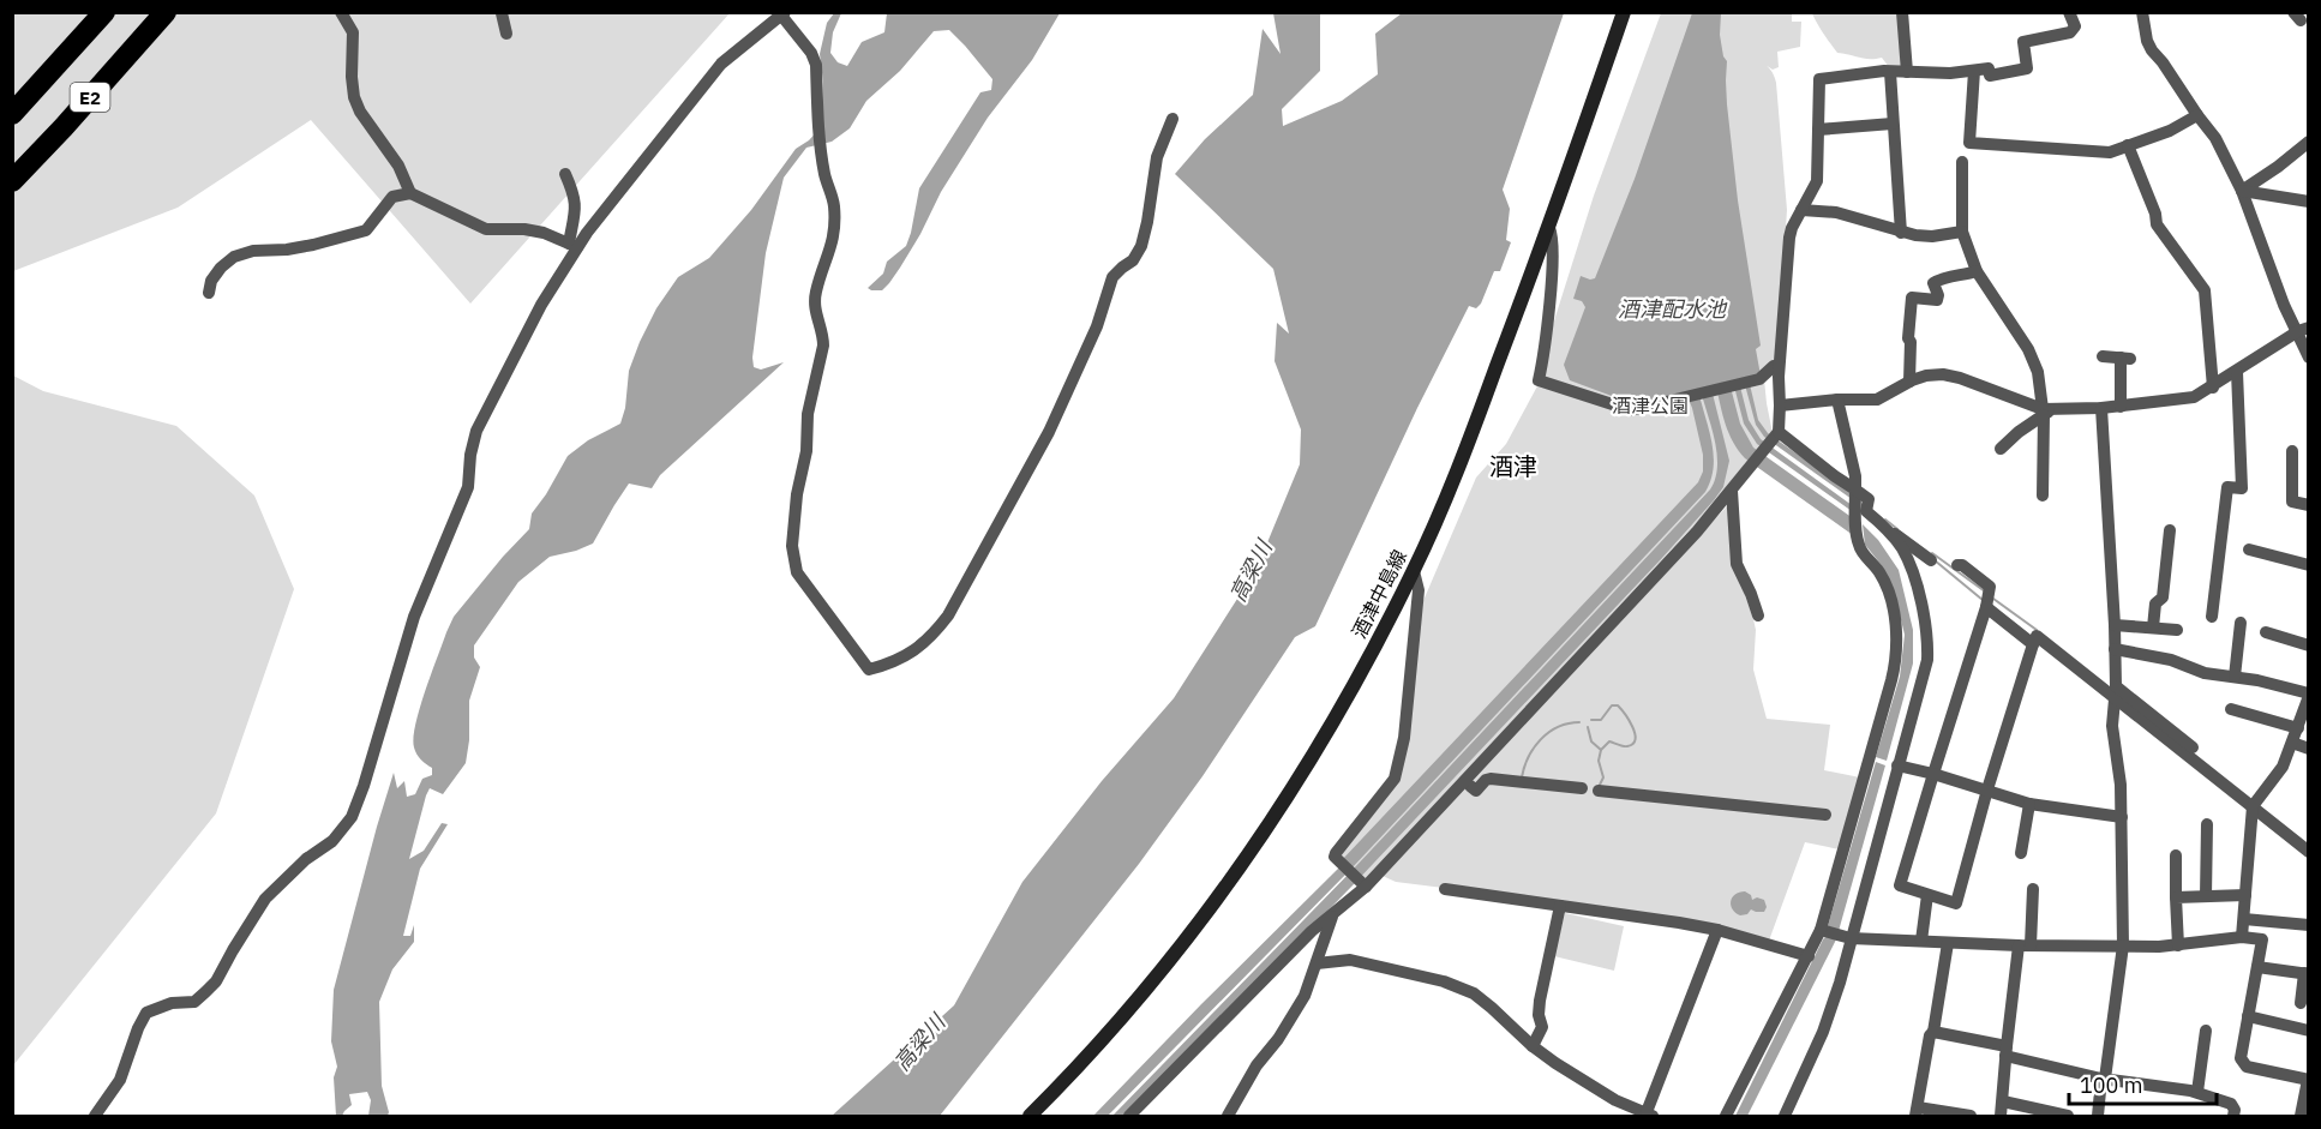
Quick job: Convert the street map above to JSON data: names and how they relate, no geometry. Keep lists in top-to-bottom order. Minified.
{"streets":{"highway":["E2"],"main road":["酒津中島線"]},"districts":["酒津"],"water":["酒津配水池","高梁川"],"parks":["酒津公園"],"scale_bar":"100 m"}
